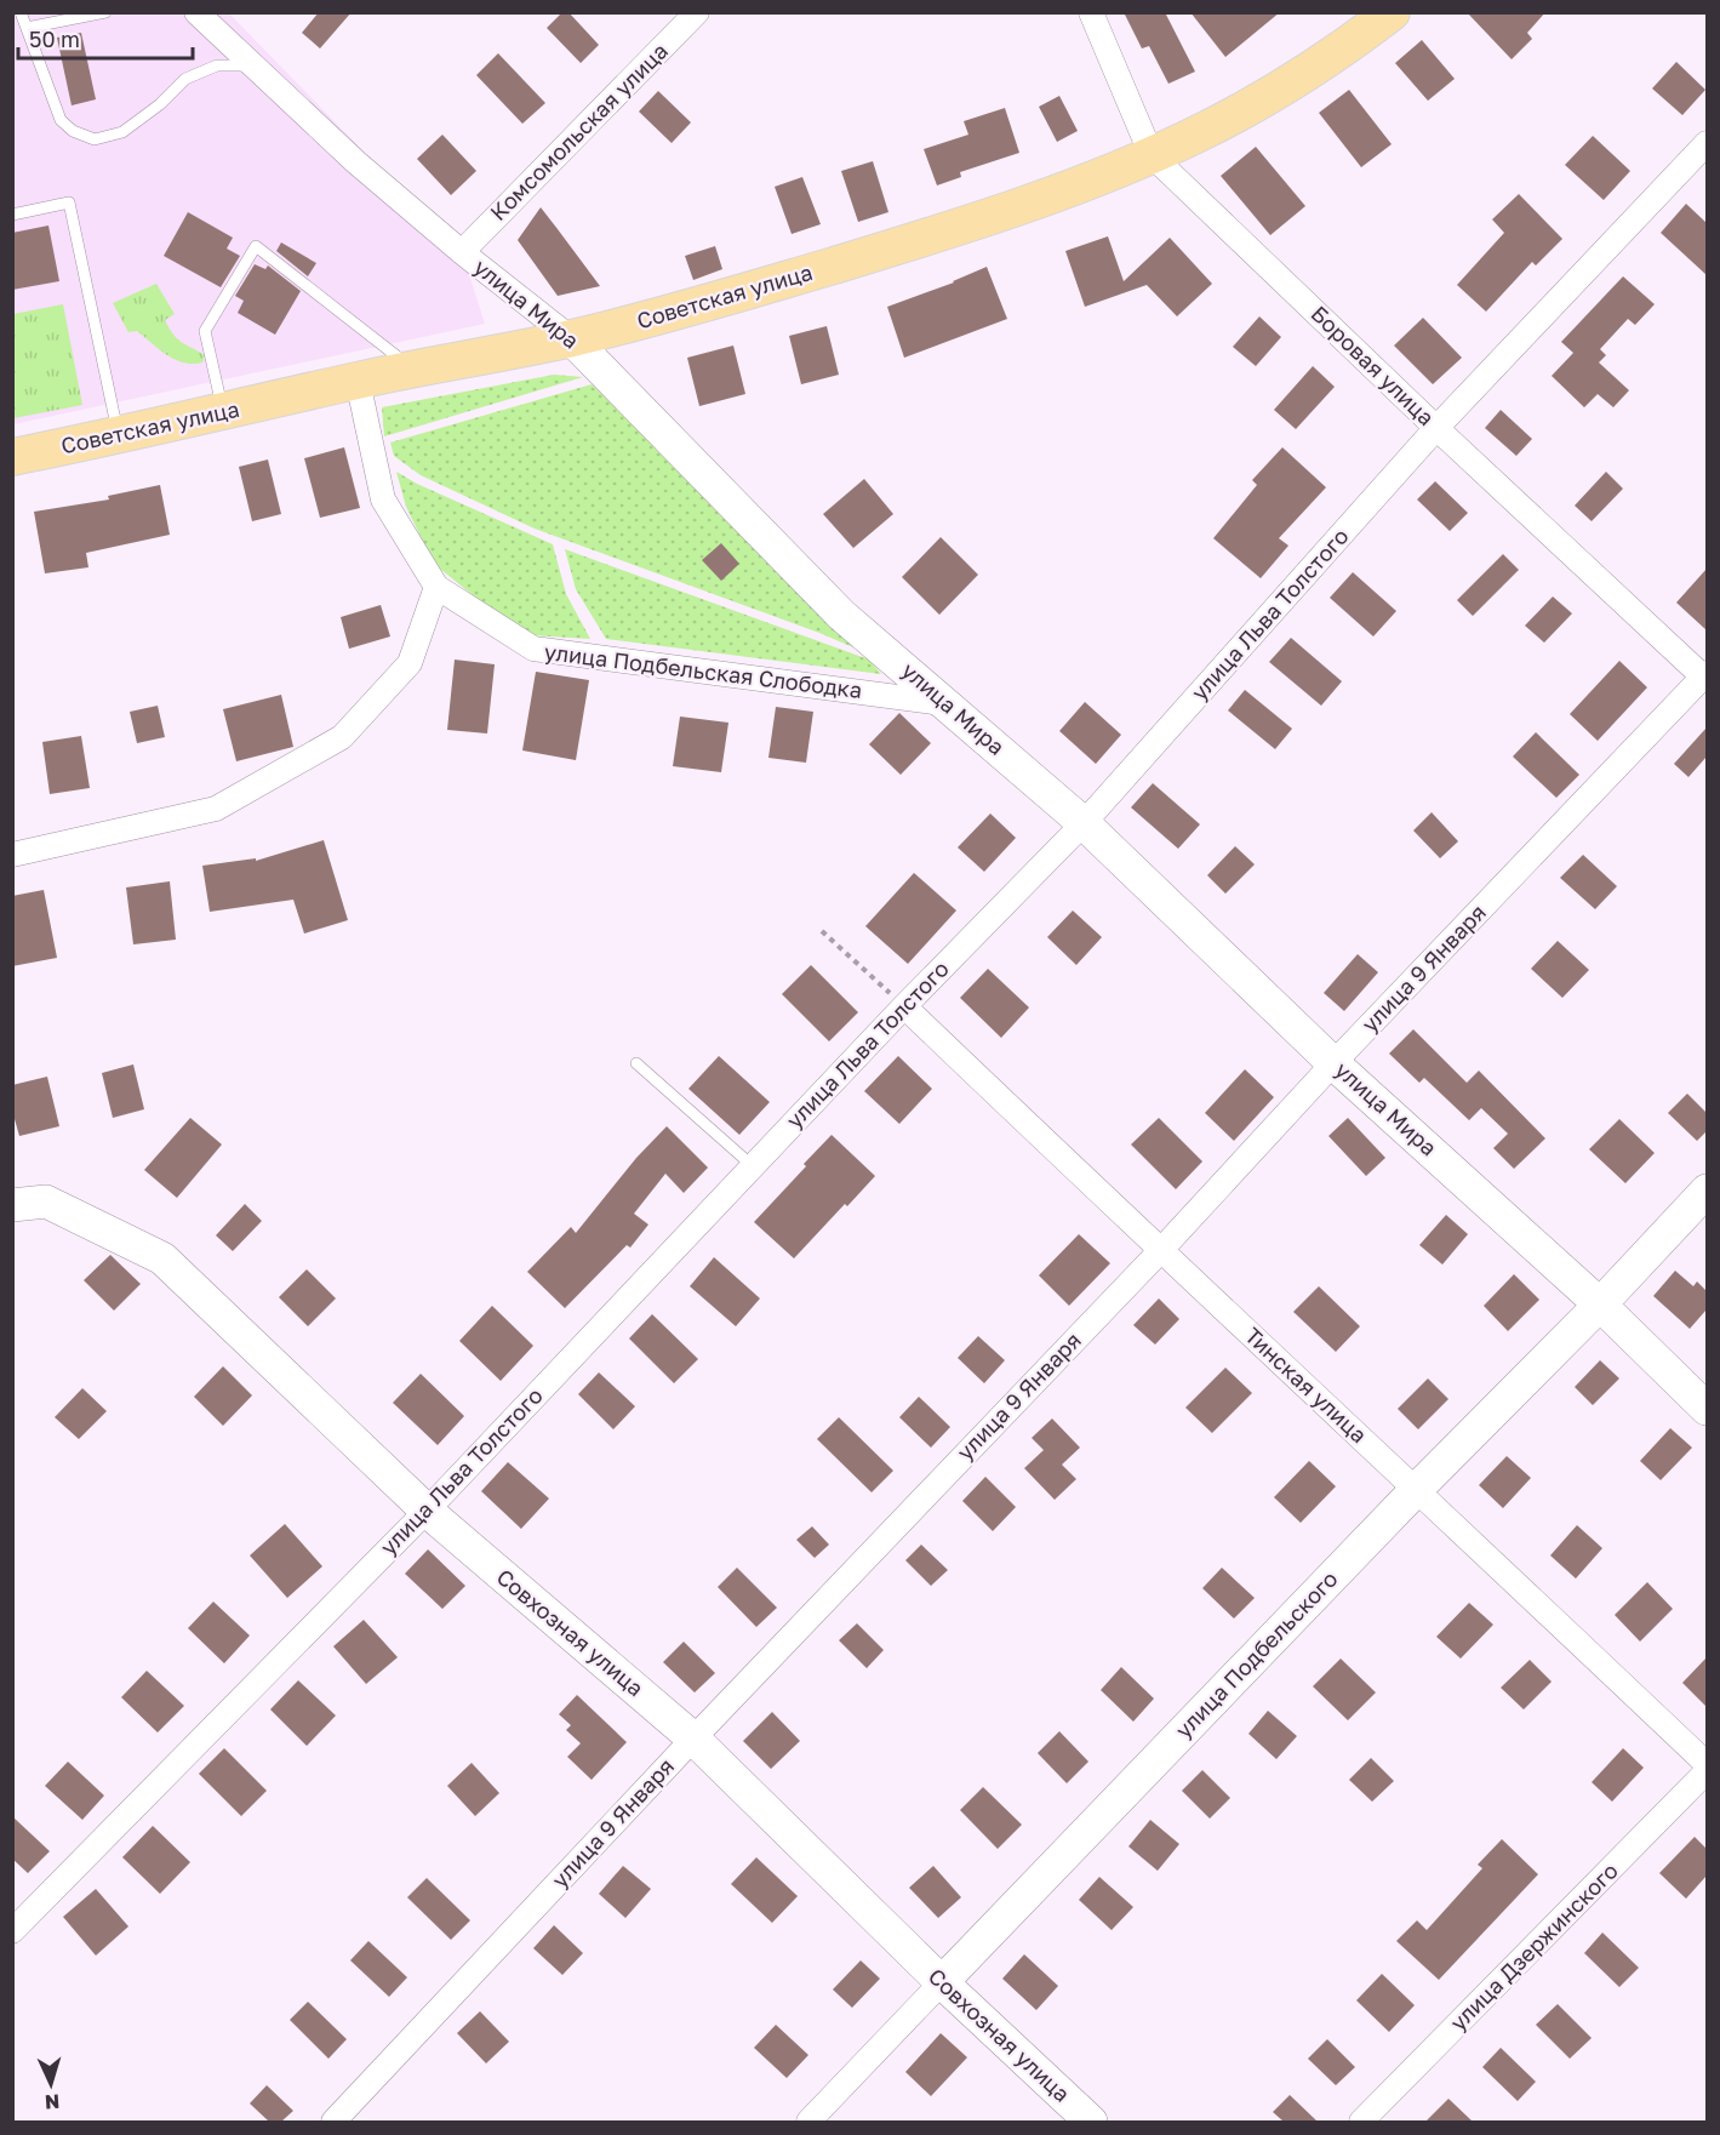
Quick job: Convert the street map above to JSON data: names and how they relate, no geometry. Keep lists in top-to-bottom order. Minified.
{"streets":{"main road":["Советская улица","улица Мира","Совхозная улица","улица Подбельского"],"street":["Комсомольская улица","Боровая улица","улица Льва Толстого","улица Подбельская Слободка","улица 9 Января","Тинская улица","улица Дзержинского"]},"crossings":[["Комсомольская улица","улица Мира"],["Советская улица","улица Мира"],["Советская улица","Боровая улица"],["улица Мира","улица Льва Толстого"],["улица Мира","улица Подбельская Слободка"],["улица Мира","улица 9 Января"],["улица Мира","улица Подбельского"],["Боровая улица","улица Льва Толстого"],["Боровая улица","улица 9 Января"],["улица Льва Толстого","Тинская улица"],["улица Льва Толстого","Совхозная улица"],["улица 9 Января","Тинская улица"],["улица 9 Января","Совхозная улица"],["Тинская улица","улица Подбельского"],["Совхозная улица","улица Подбельского"]],"scale_bar":"50 m","north":"bottom"}
